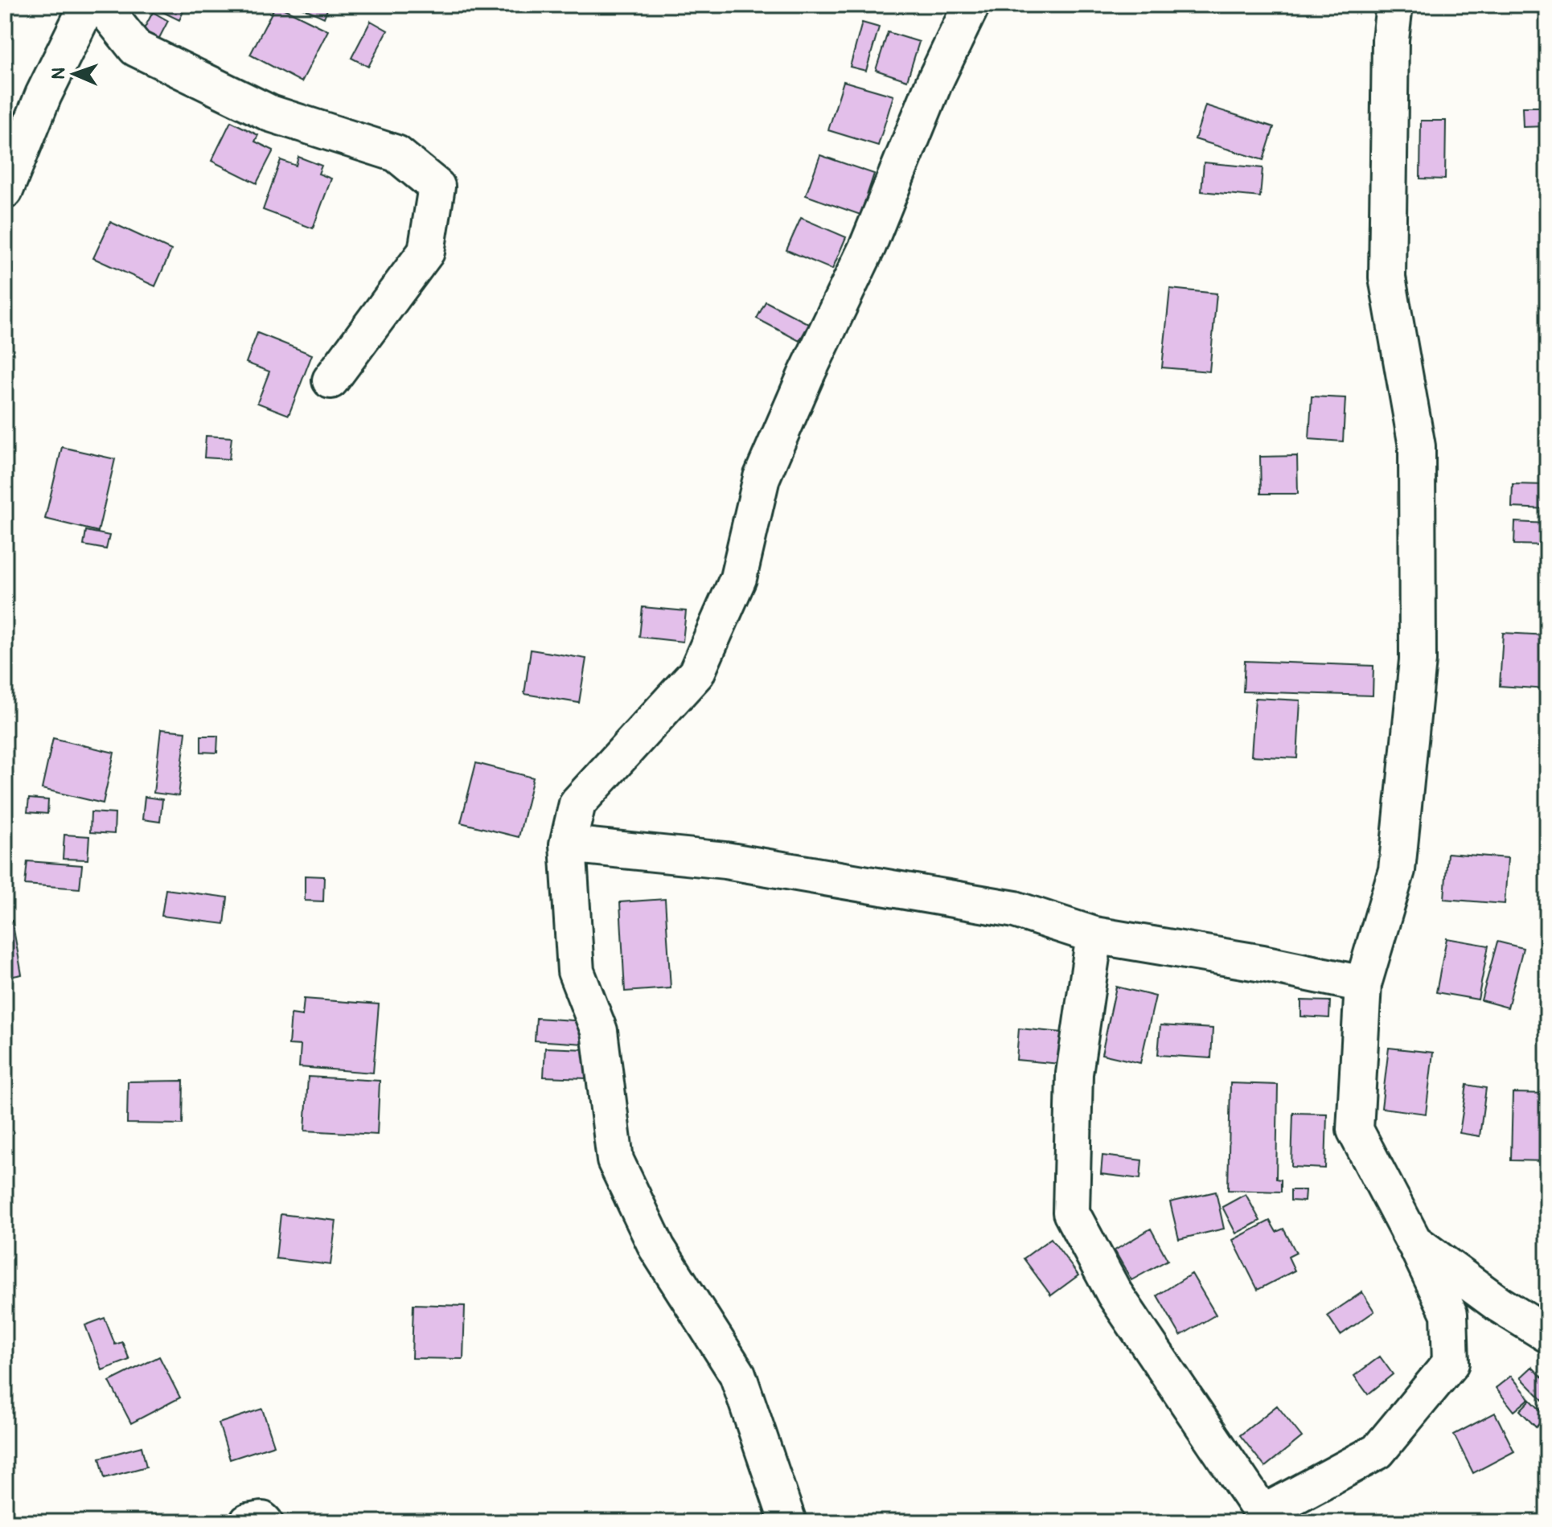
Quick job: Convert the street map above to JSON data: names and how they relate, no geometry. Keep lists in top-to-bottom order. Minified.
{"north":"left"}
